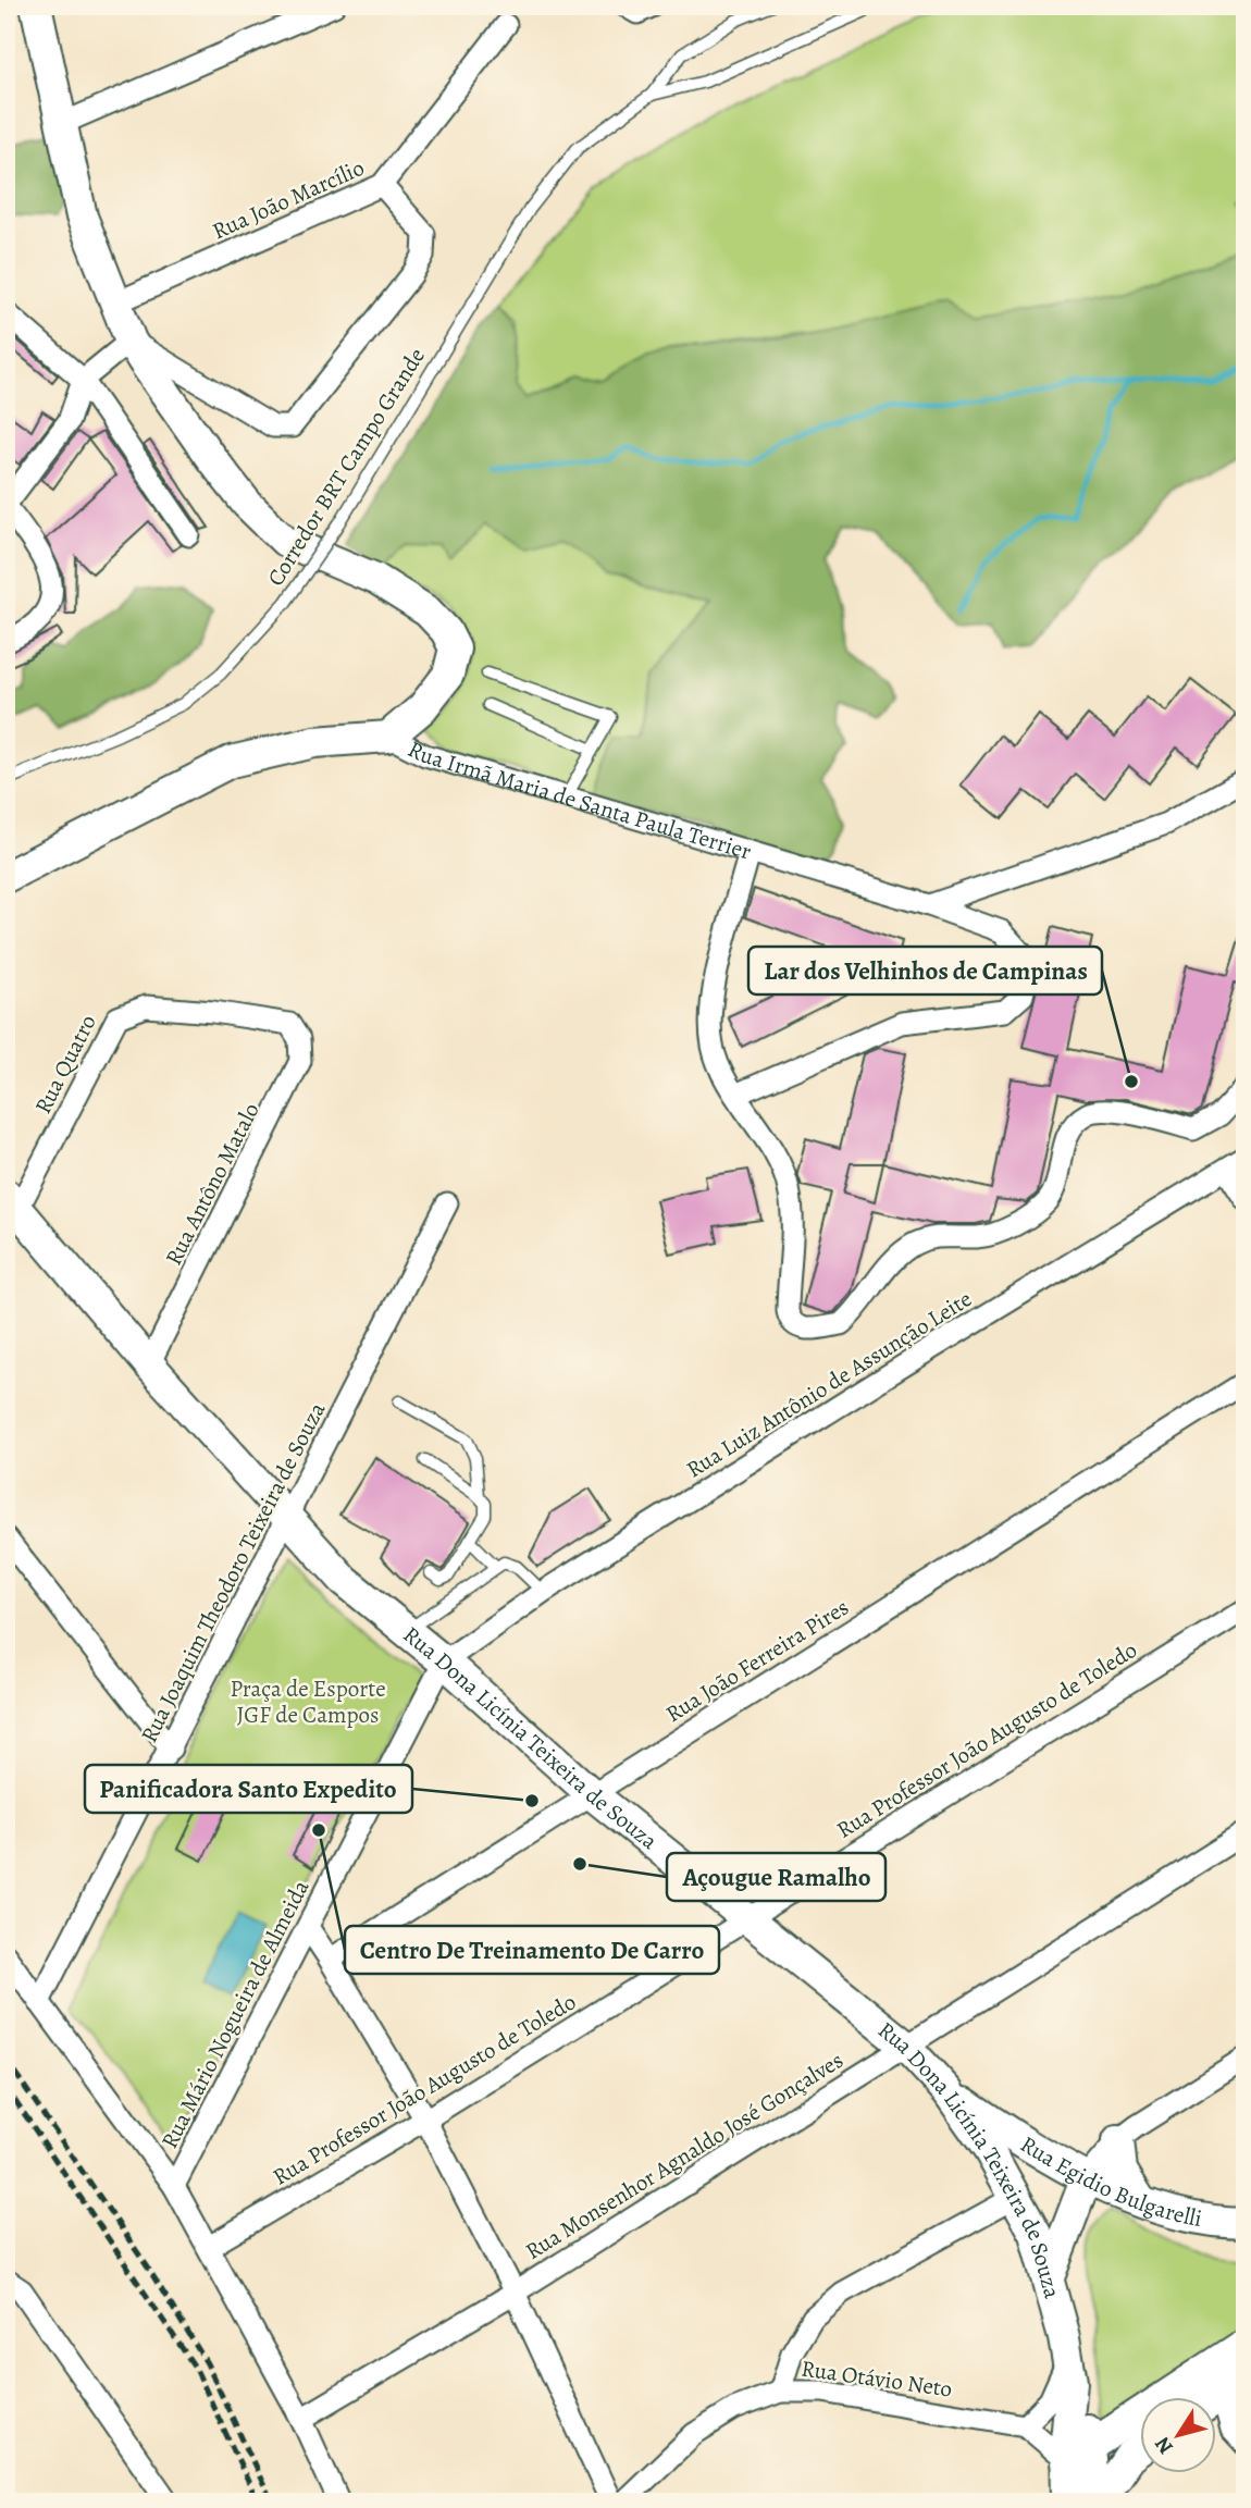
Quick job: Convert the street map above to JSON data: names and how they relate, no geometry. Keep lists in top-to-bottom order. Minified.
{"streets":{"main road":["Rua Irmã Maria de Santa Paula Terrier","Rua Dona Licínia Teixeira de Souza","Rua Egidio Bulgarelli"],"street":["Rua João Marcílio","Rua Quatro","Rua Antôno Matalo","Rua Luiz Antônio de Assunção Leite","Rua Joaquim Theodoro Teixeira de Souza","Rua João Ferreira Pires","Rua Professor João Augusto de Toledo","Rua Mário Nogueira de Almeida","Rua Monsenhor Agnaldo José Gonçalves","Rua Otávio Neto"],"lane":["Corredor BRT Campo Grande"]},"crossings":[["Rua Quatro","Rua Antôno Matalo"],["Rua Quatro","Rua Dona Licínia Teixeira de Souza"],["Rua Antôno Matalo","Rua Dona Licínia Teixeira de Souza"],["Rua Luiz Antônio de Assunção Leite","Rua Dona Licínia Teixeira de Souza"],["Rua Luiz Antônio de Assunção Leite","Rua Mário Nogueira de Almeida"],["Rua Joaquim Theodoro Teixeira de Souza","Rua Dona Licínia Teixeira de Souza"],["Rua João Ferreira Pires","Rua Dona Licínia Teixeira de Souza"],["Rua Dona Licínia Teixeira de Souza","Rua Professor João Augusto de Toledo"],["Rua Dona Licínia Teixeira de Souza","Rua Mário Nogueira de Almeida"],["Rua Dona Licínia Teixeira de Souza","Rua Monsenhor Agnaldo José Gonçalves"],["Rua Dona Licínia Teixeira de Souza","Rua Egidio Bulgarelli"]],"parks":["Praça de Esporte JGF de Campos"],"places":["Lar dos Velhinhos de Campinas","Panificadora Santo Expedito","Centro De Treinamento De Carro","Açougue Ramalho"],"north":"bottom left"}
